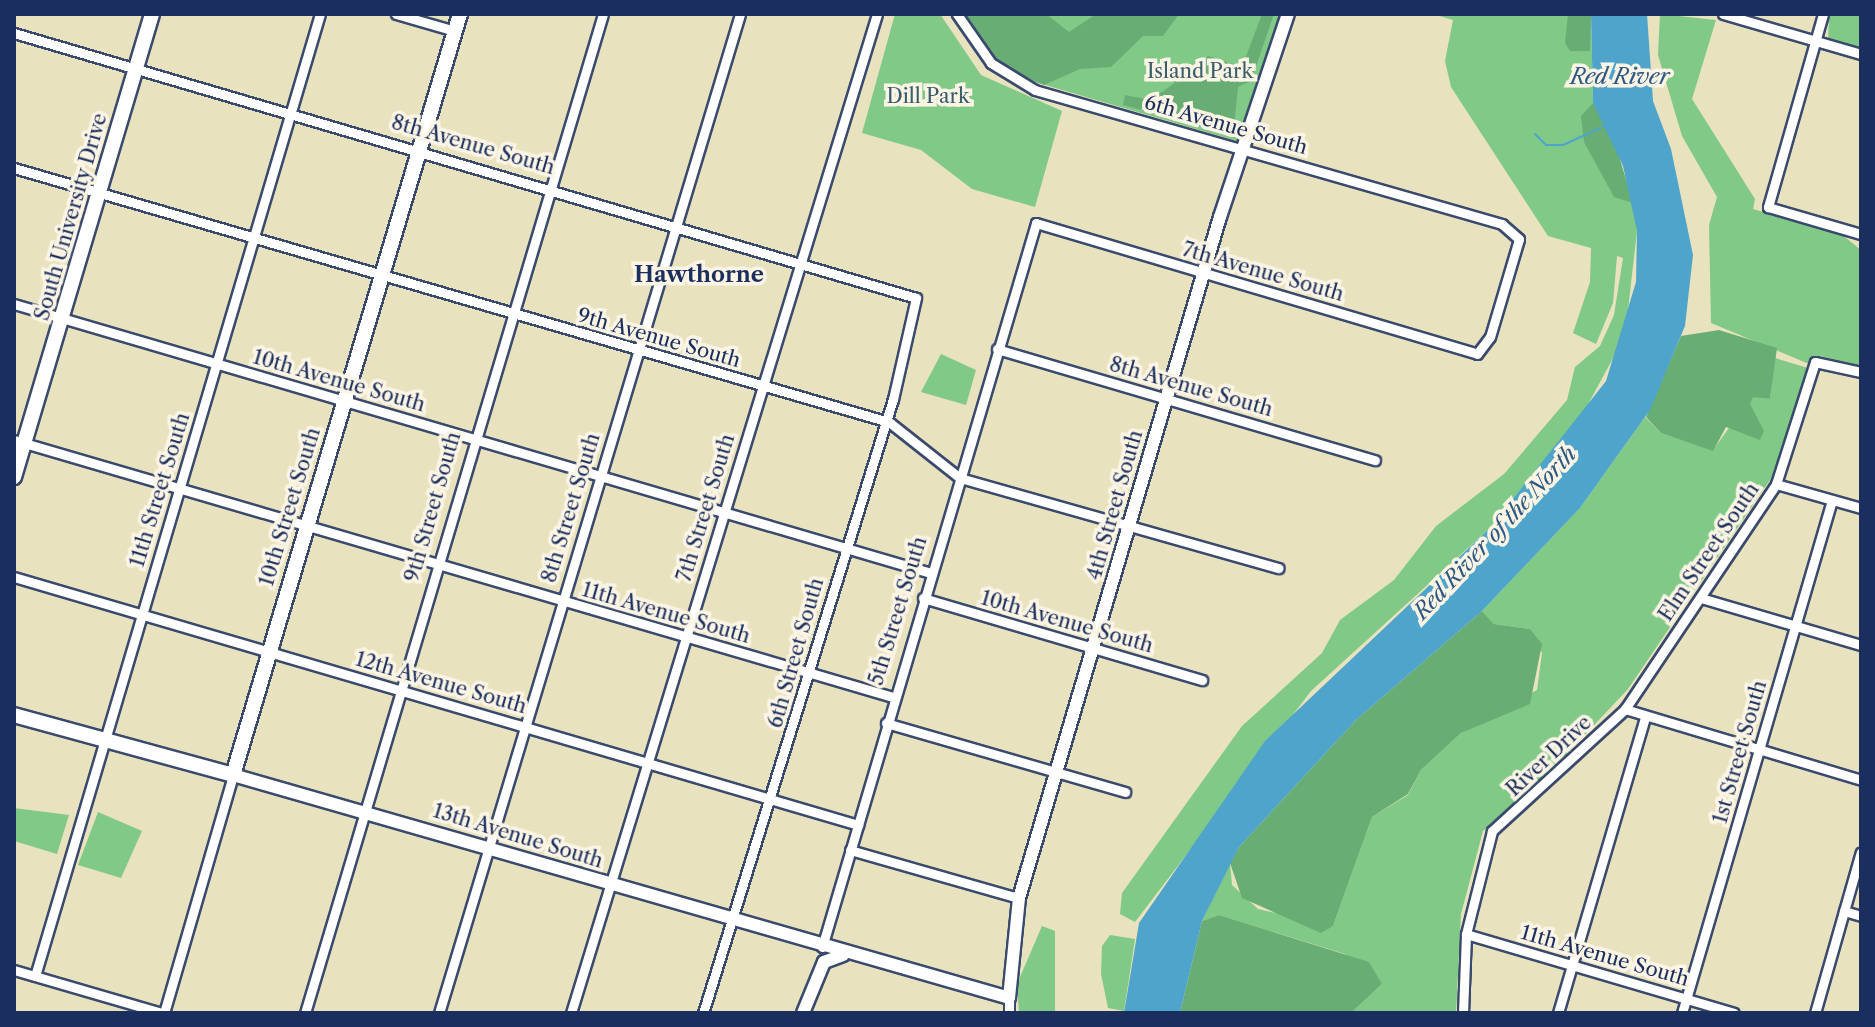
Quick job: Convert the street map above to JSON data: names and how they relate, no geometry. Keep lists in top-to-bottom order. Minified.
{"streets":{"main road":["South University Drive","10th Street South","13th Avenue South"],"street":["6th Avenue South","8th Avenue South","7th Avenue South","9th Avenue South","10th Avenue South","11th Street South","4th Street South","9th Street South","8th Street South","7th Street South","Elm Street South","5th Street South","11th Avenue South","6th Street South","12th Avenue South","1st Street South","River Drive"]},"crossings":[["6th Avenue South","7th Avenue South"],["6th Avenue South","4th Street South"],["8th Avenue South","South University Drive"],["8th Avenue South","11th Street South"],["8th Avenue South","4th Street South"],["8th Avenue South","10th Street South"],["8th Avenue South","9th Street South"],["8th Avenue South","8th Street South"],["8th Avenue South","7th Street South"],["8th Avenue South","5th Street South"],["8th Avenue South","6th Street South"],["South University Drive","9th Avenue South"],["South University Drive","10th Avenue South"],["South University Drive","11th Avenue South"],["7th Avenue South","4th Street South"],["7th Avenue South","5th Street South"],["9th Avenue South","11th Street South"],["9th Avenue South","4th Street South"],["9th Avenue South","10th Street South"],["9th Avenue South","9th Street South"],["9th Avenue South","8th Street South"],["9th Avenue South","7th Street South"],["9th Avenue South","5th Street South"],["9th Avenue South","6th Street South"],["10th Avenue South","11th Street South"],["10th Avenue South","4th Street South"],["10th Avenue South","10th Street South"],["10th Avenue South","9th Street South"],["10th Avenue South","8th Street South"],["10th Avenue South","7th Street South"],["10th Avenue South","5th Street South"],["10th Avenue South","6th Street South"],["11th Street South","11th Avenue South"],["11th Street South","12th Avenue South"],["11th Street South","13th Avenue South"],["4th Street South","13th Avenue South"],["10th Street South","11th Avenue South"],["10th Street South","12th Avenue South"],["10th Street South","13th Avenue South"],["9th Street South","11th Avenue South"],["9th Street South","12th Avenue South"],["9th Street South","13th Avenue South"],["8th Street South","11th Avenue South"],["8th Street South","12th Avenue South"],["8th Street South","13th Avenue South"],["7th Street South","11th Avenue South"],["7th Street South","12th Avenue South"],["7th Street South","13th Avenue South"],["Elm Street South","River Drive"],["5th Street South","11th Avenue South"],["5th Street South","12th Avenue South"],["5th Street South","13th Avenue South"],["11th Avenue South","6th Street South"],["11th Avenue South","1st Street South"],["11th Avenue South","River Drive"],["6th Street South","12th Avenue South"],["6th Street South","13th Avenue South"]],"districts":["Hawthorne"],"water":["Red River","Red River of the North"],"parks":["Island Park","Dill Park"]}
